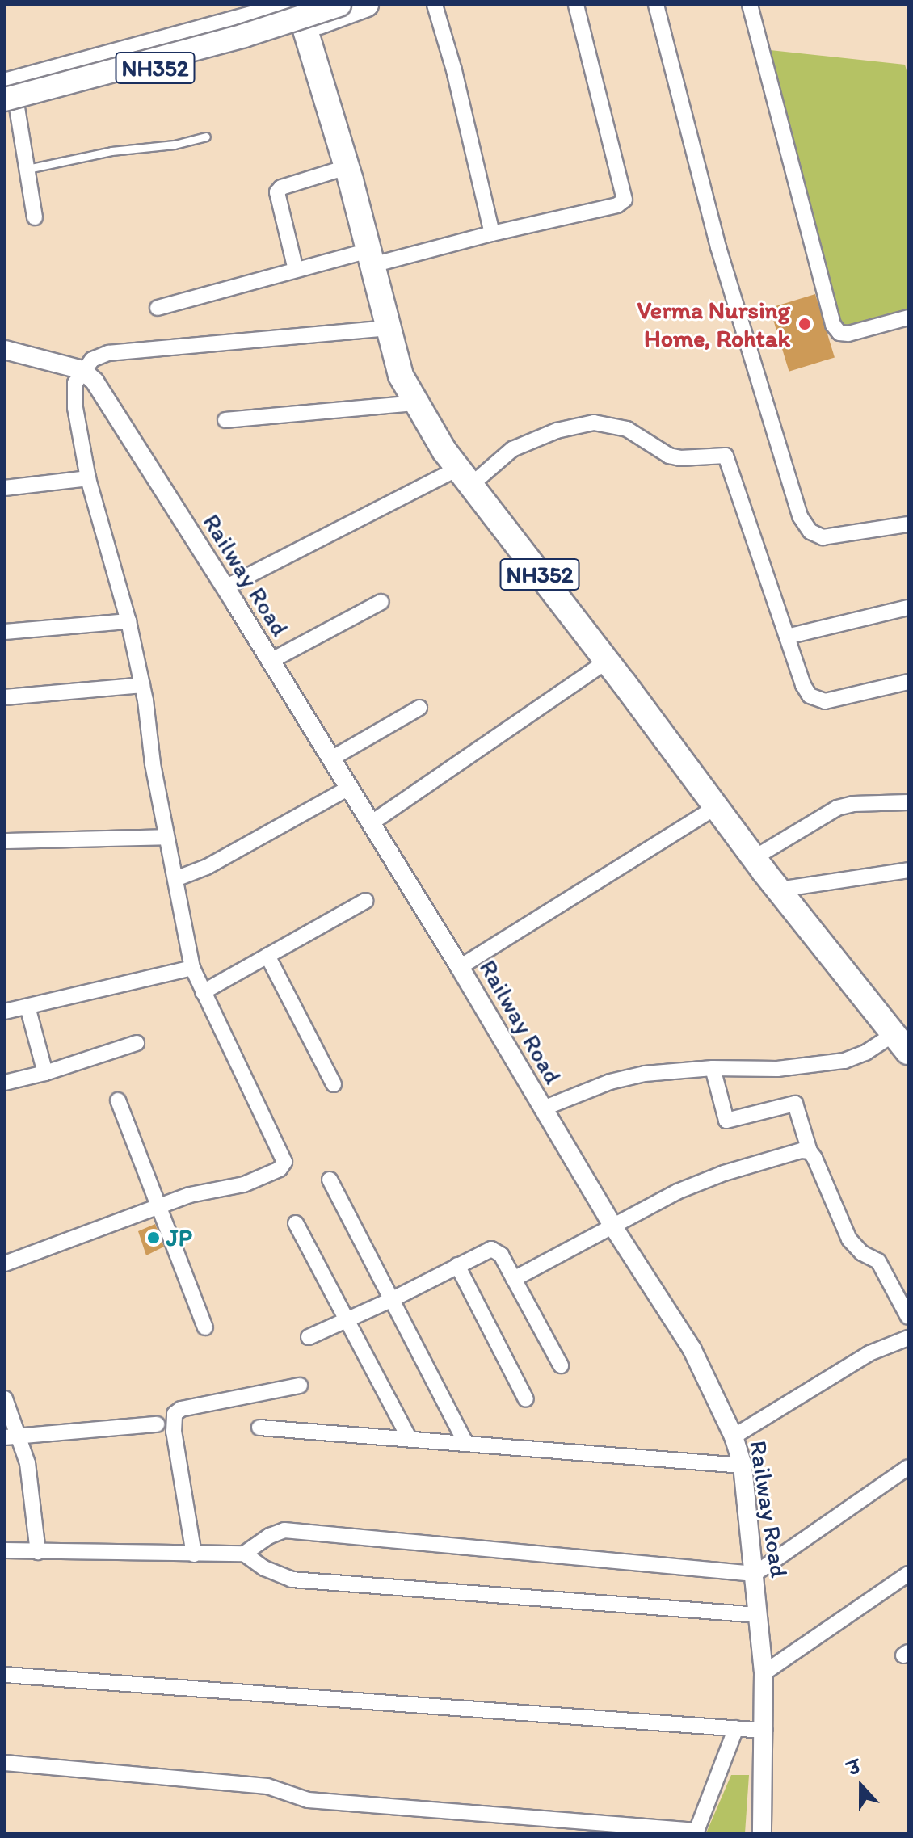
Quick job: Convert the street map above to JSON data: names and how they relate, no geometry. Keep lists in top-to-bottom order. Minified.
{"streets":{"highway":["NH352"],"street":["Railway Road"]},"places":["Verma Nursing Home, Rohtak","JP"],"north":"top"}
